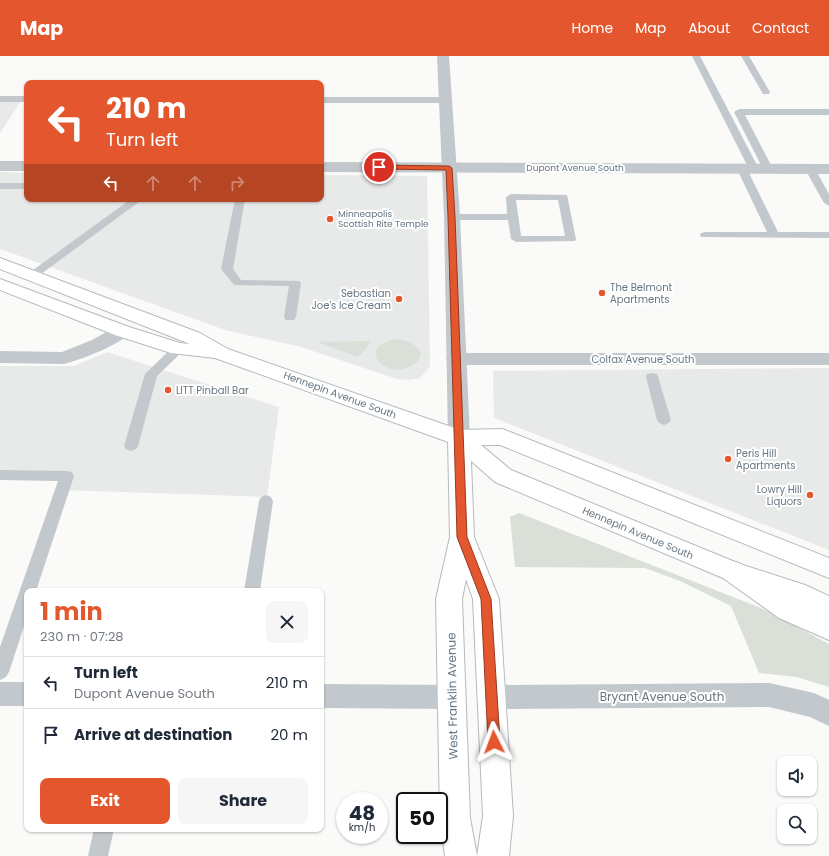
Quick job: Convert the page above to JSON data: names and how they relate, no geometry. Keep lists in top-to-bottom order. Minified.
{"streets":{"main road":["Hennepin Avenue South","West Franklin Avenue"],"street":["Dupont Avenue South","Colfax Avenue South","Bryant Avenue South"]},"crossings":[["Dupont Avenue South","West Franklin Avenue"],["Colfax Avenue South","West Franklin Avenue"],["Hennepin Avenue South","West Franklin Avenue"],["West Franklin Avenue","Bryant Avenue South"]],"places":["Minneapolis Scottish Rite Temple","The Belmont Apartments","Sebastian Joe's Ice Cream","LITT Pinball Bar","Peris Hill Apartments","Lowry Hill Liquors"],"page":{"header":"Map","nav":["Home","Map","About","Contact"],"turn":["210 m","Turn left"],"heading":["1 min","230 m · 07:28"],"list":[{"name":"Turn left","note":"Dupont Avenue South","value":"210 m"},{"name":"Arrive at destination","value":"20 m"}],"buttons":["Exit","Share"],"speed":"48 km/h","limit":"50"}}
